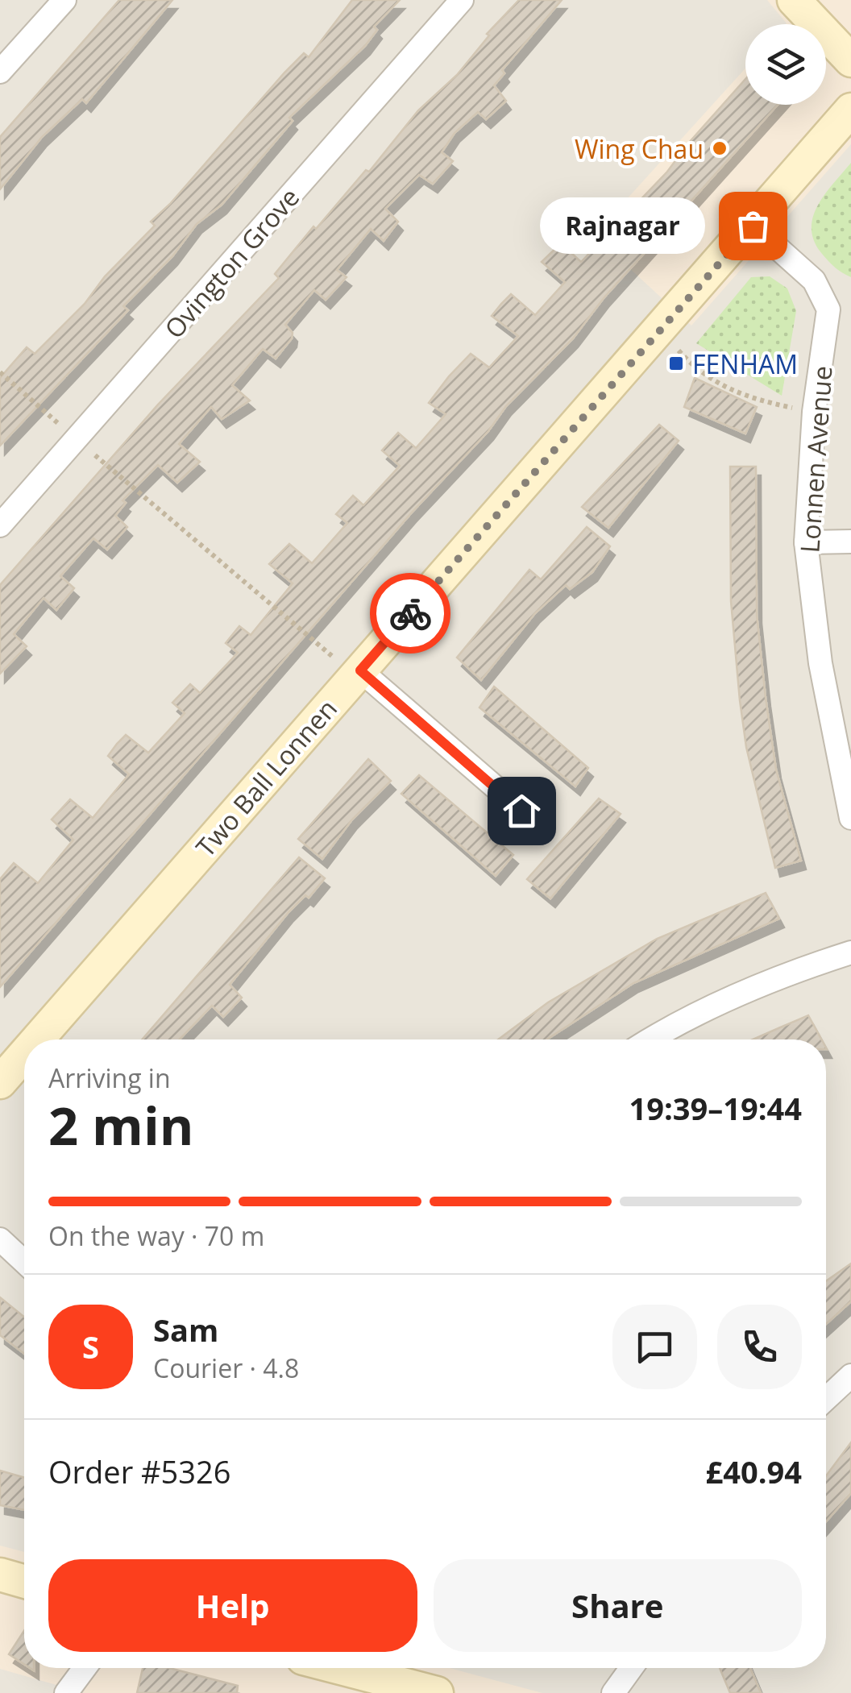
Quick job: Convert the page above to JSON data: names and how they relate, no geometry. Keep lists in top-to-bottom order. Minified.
{"streets":{"main road":["Two Ball Lonnen"],"street":["Ovington Grove","Lonnen Avenue"]},"crossings":[["Lonnen Avenue","Two Ball Lonnen"]],"places":{"other":["Wing Chau","Rajnagar"],"transit":["FENHAM"]},"page":{"bubble":"Rajnagar","heading":["2 min","Arriving in","19:39–19:44"],"panel":["Sam","Courier · 4.8","Order #5326","£40.94"],"bar":"On the way · 70 m","round":"S","buttons":["Help","Share"]}}
